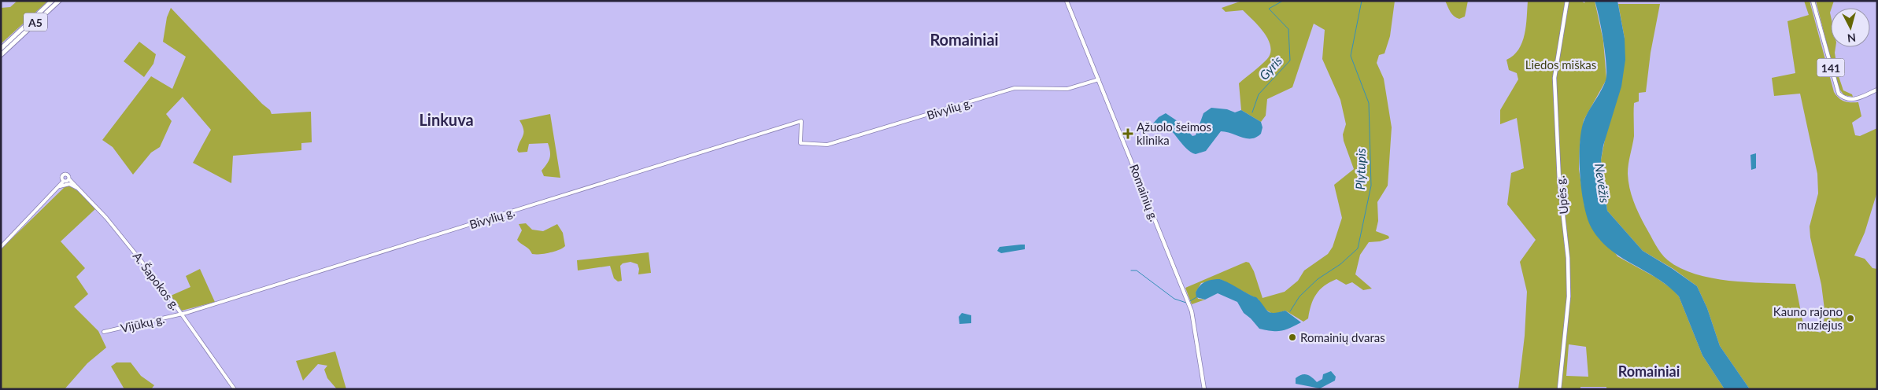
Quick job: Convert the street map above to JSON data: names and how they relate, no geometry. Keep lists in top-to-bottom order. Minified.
{"streets":{"highway":["A5"],"main road":["141","Romainių g.","Upės g."],"street":["Bivylių g.","A. Šapokos g.","Vijūkų g."]},"crossings":[["Bivylių g.","Romainių g."],["Bivylių g.","A. Šapokos g."],["Bivylių g.","Vijūkų g."],["A. Šapokos g.","Vijūkų g."]],"districts":["Romainiai","Linkuva","Romainiai"],"water":["Gyris","Plytupis","Nevėžis"],"parks":["Liedos miškas"],"places":{"health":["Ąžuolo šeimos klinika"],"other":["Kauno rajono muziejus","Romainių dvaras"]},"north":"bottom"}
